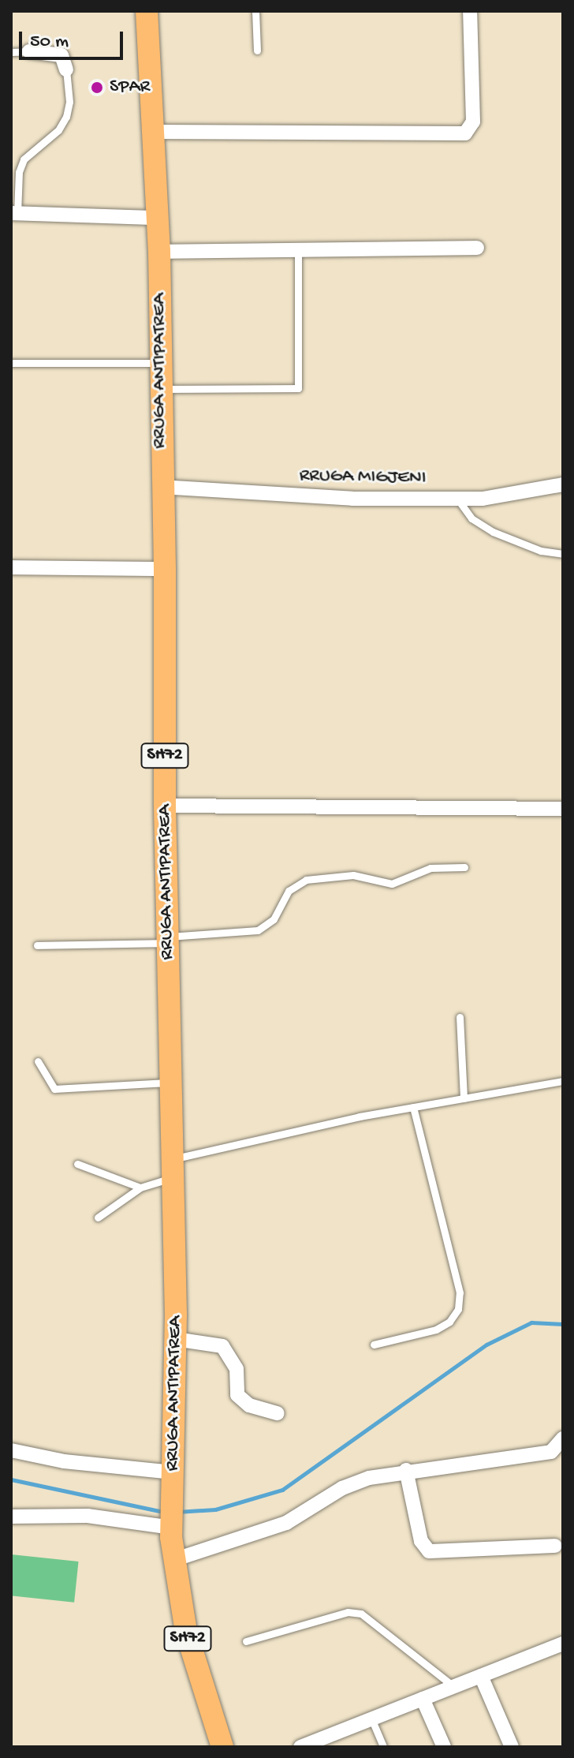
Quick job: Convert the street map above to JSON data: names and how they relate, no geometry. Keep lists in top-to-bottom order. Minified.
{"streets":{"main road":["RRUGA ANTIPATREA","SH72"],"street":["RRUGA MIGJENI"]},"crossings":[["RRUGA ANTIPATREA","RRUGA MIGJENI"]],"places":["SPAR"],"scale_bar":"50 m"}
